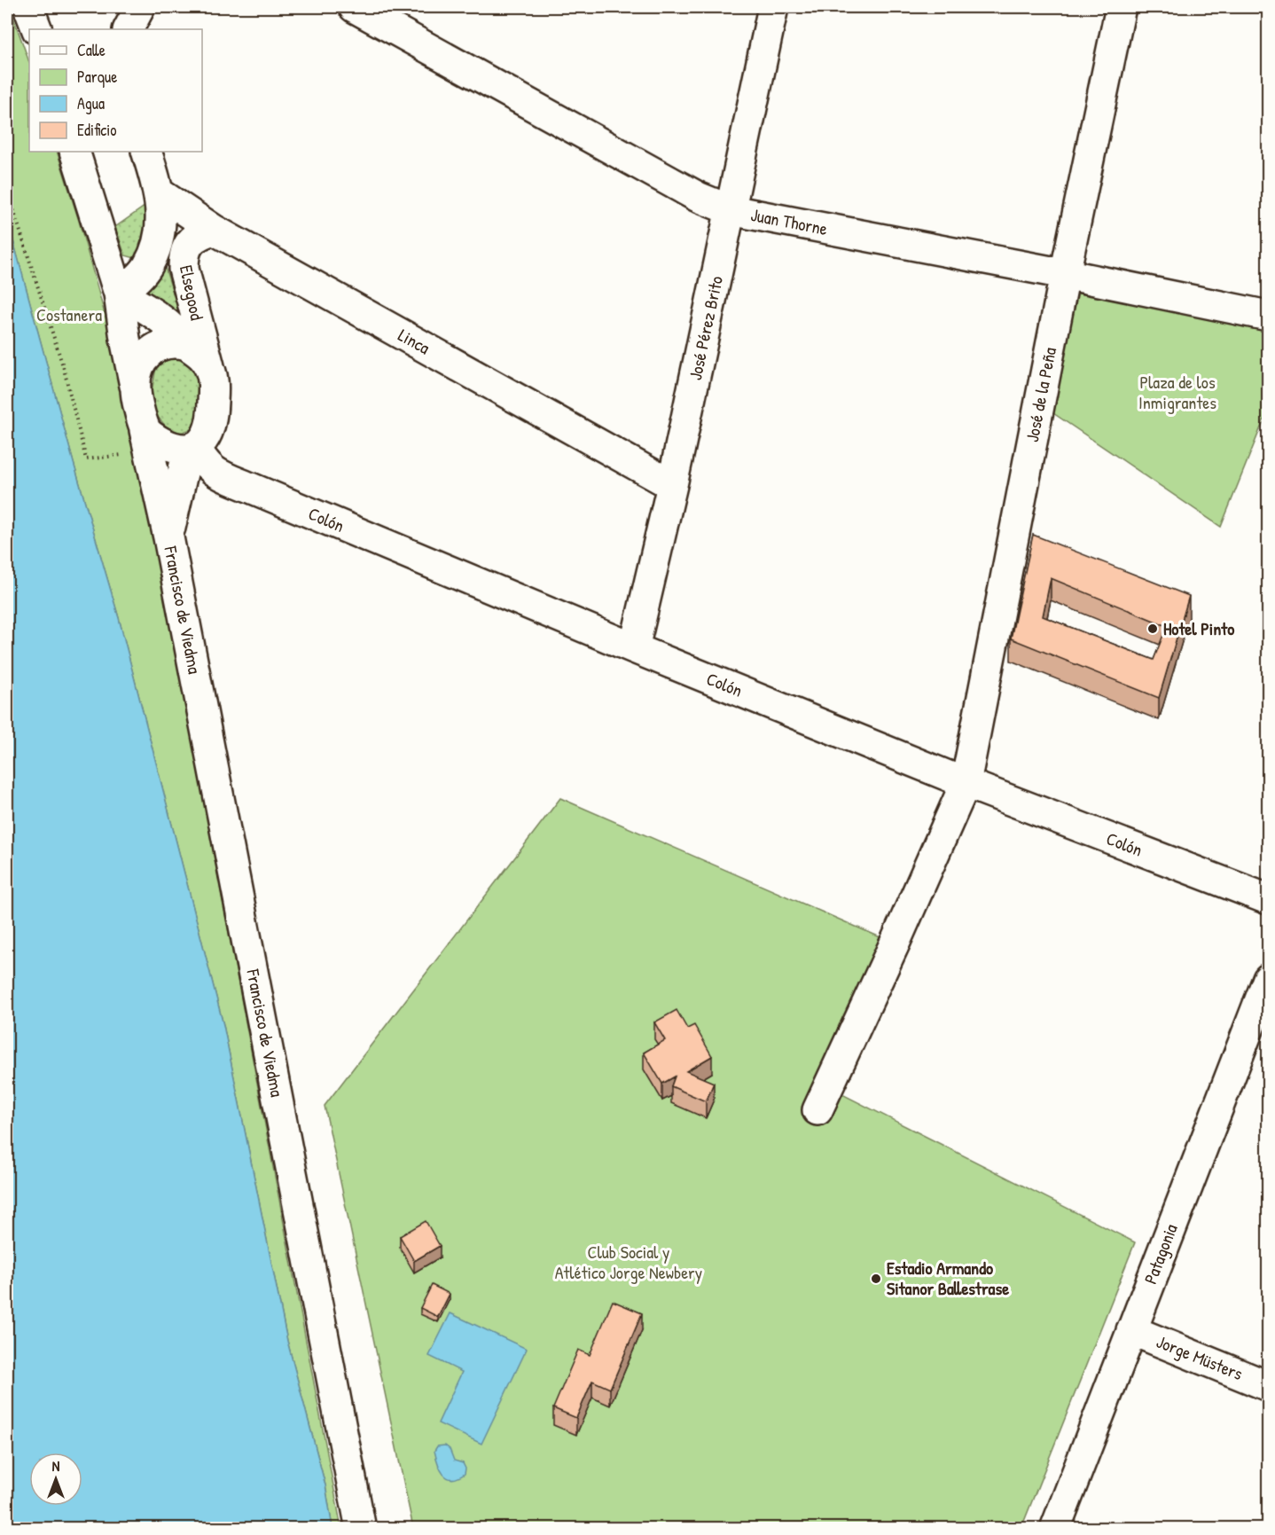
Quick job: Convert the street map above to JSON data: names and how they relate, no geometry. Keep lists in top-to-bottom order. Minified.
{"streets":{"street":["Juan Thorne","Elsegood","José Pérez Brito","Linca","José de la Peña","Colón","Francisco de Viedma","Patagonia","Jorge Müsters"]},"crossings":[["Juan Thorne","José Pérez Brito"],["Juan Thorne","José de la Peña"],["Elsegood","Linca"],["Elsegood","Colón"],["Elsegood","Francisco de Viedma"],["José Pérez Brito","Linca"],["José Pérez Brito","Colón"],["José de la Peña","Colón"],["Colón","Francisco de Viedma"],["Patagonia","Jorge Müsters"]],"parks":["Costanera","Plaza de los Inmigrantes","Club Social y Atlético Jorge Newbery"],"places":["Hotel Pinto","Estadio Armando Sitanor Ballestrase"],"legend":["Calle","Parque","Agua","Edificio"],"north":"top"}
